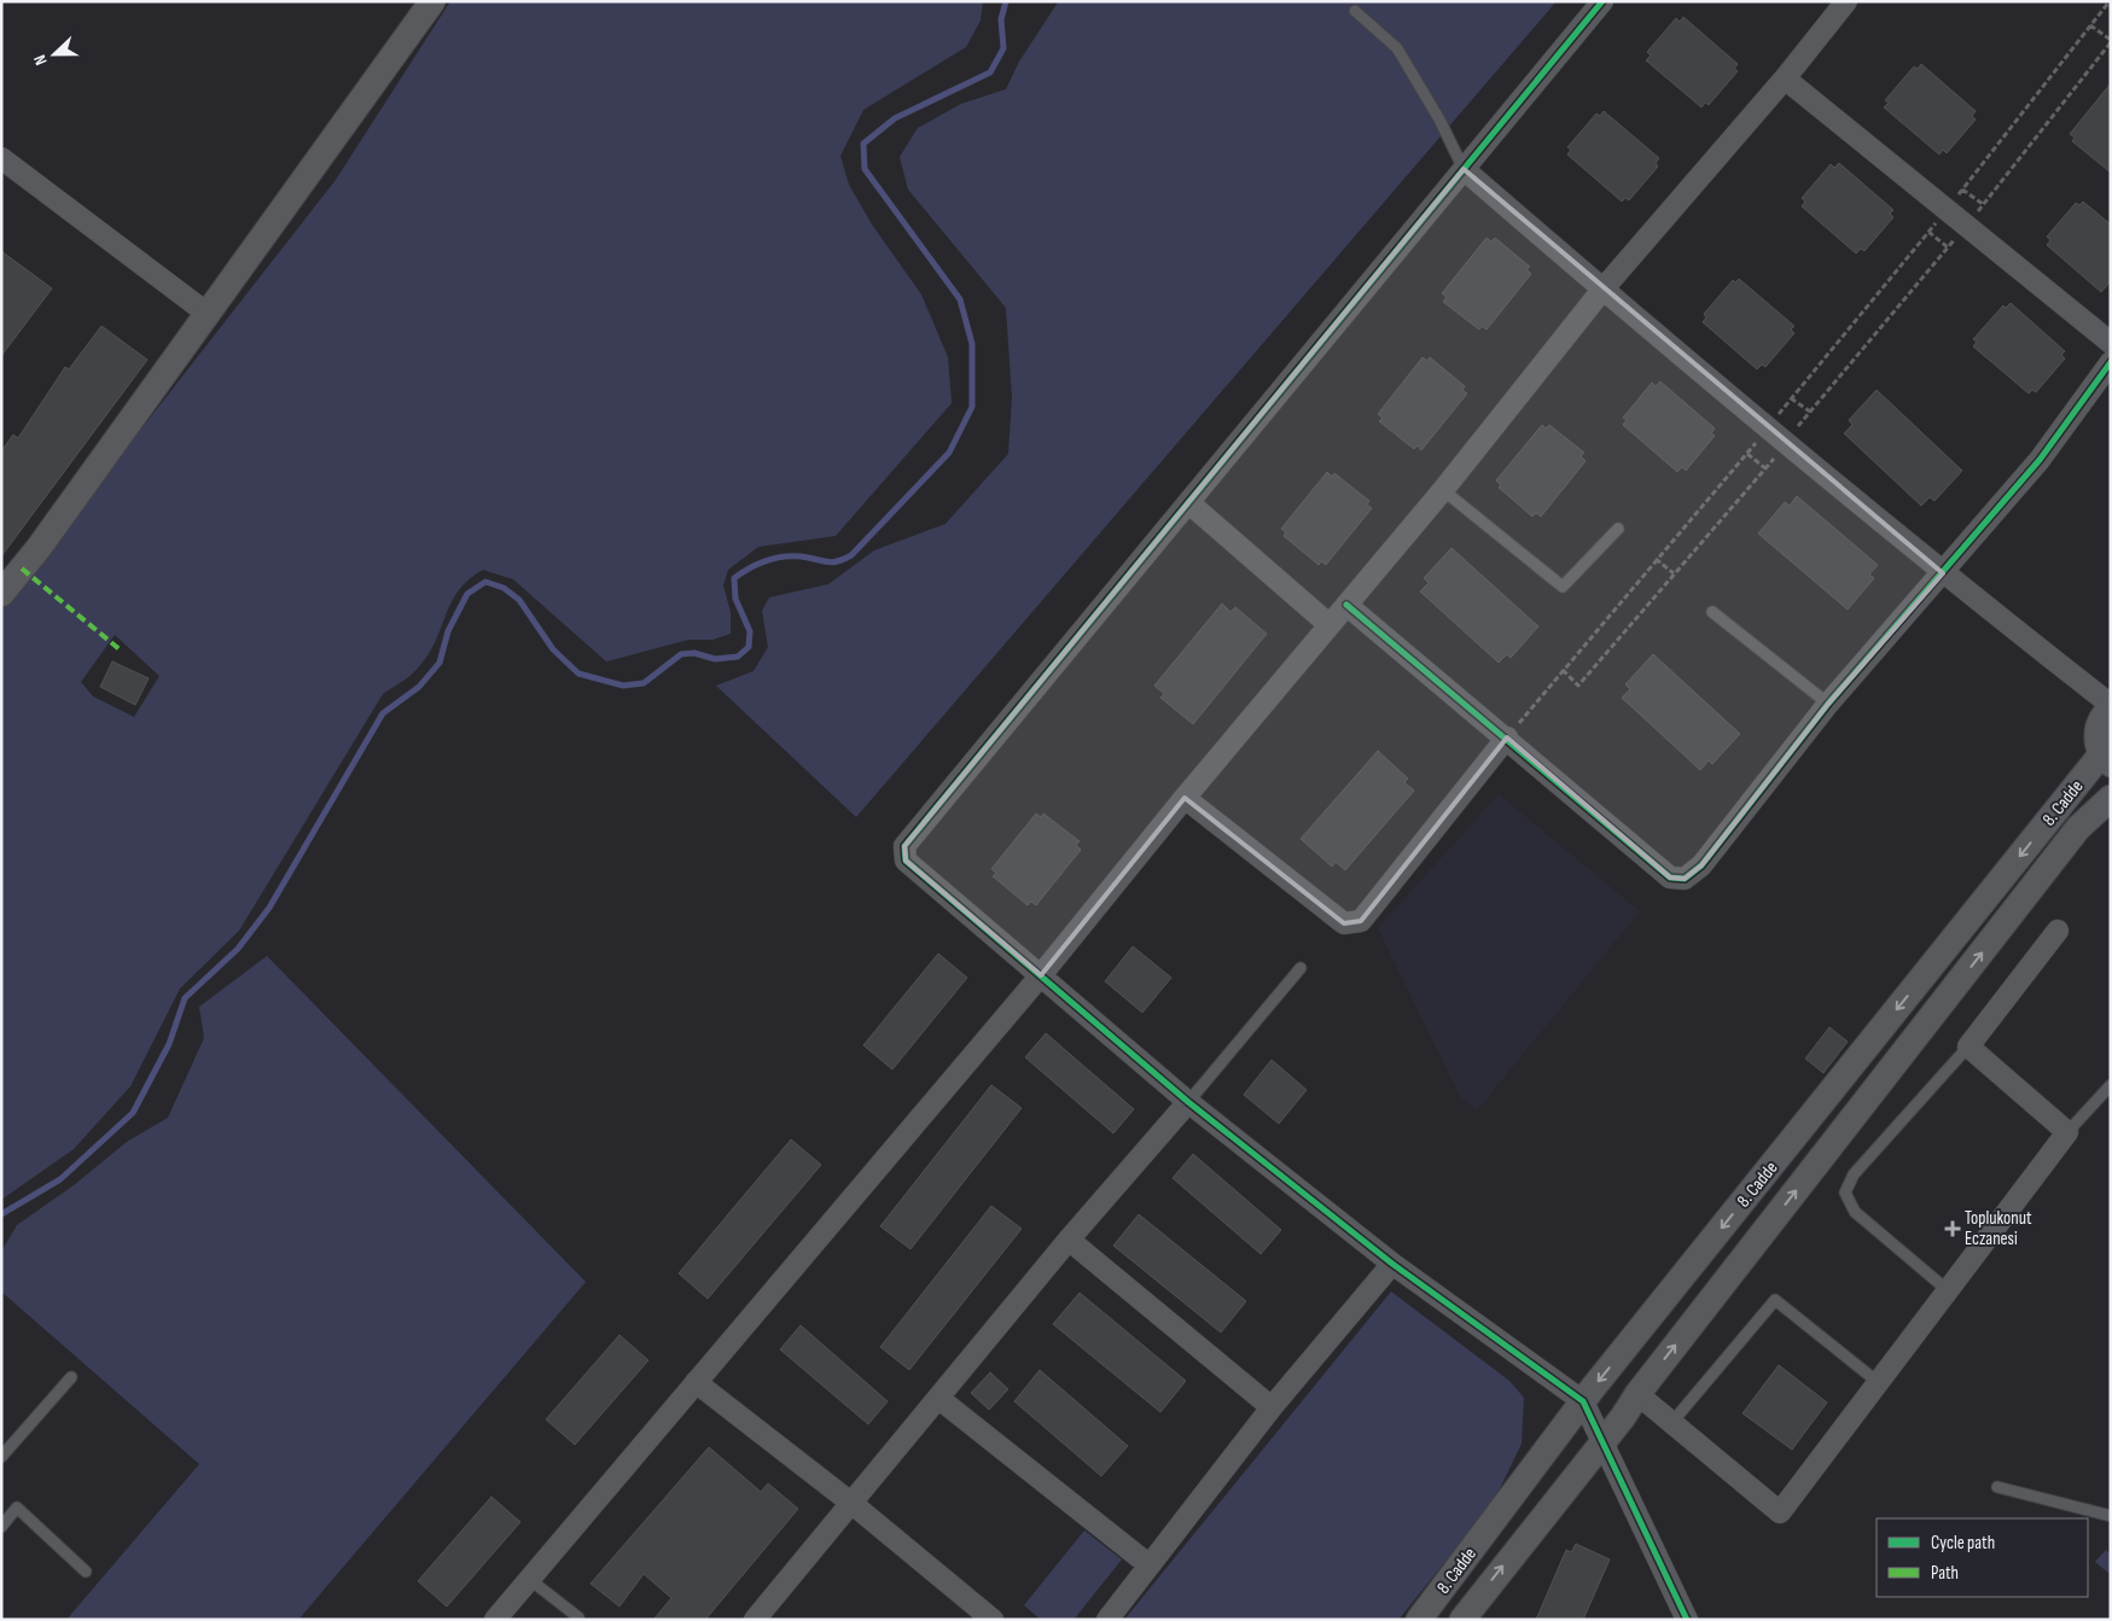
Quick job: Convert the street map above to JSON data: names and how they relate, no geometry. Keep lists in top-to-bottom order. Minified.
{"streets":{"street":["8. Cadde"]},"places":{"health":["Toplukonut Eczanesi"]},"legend":["Cycle path","Path"],"north":"left"}
